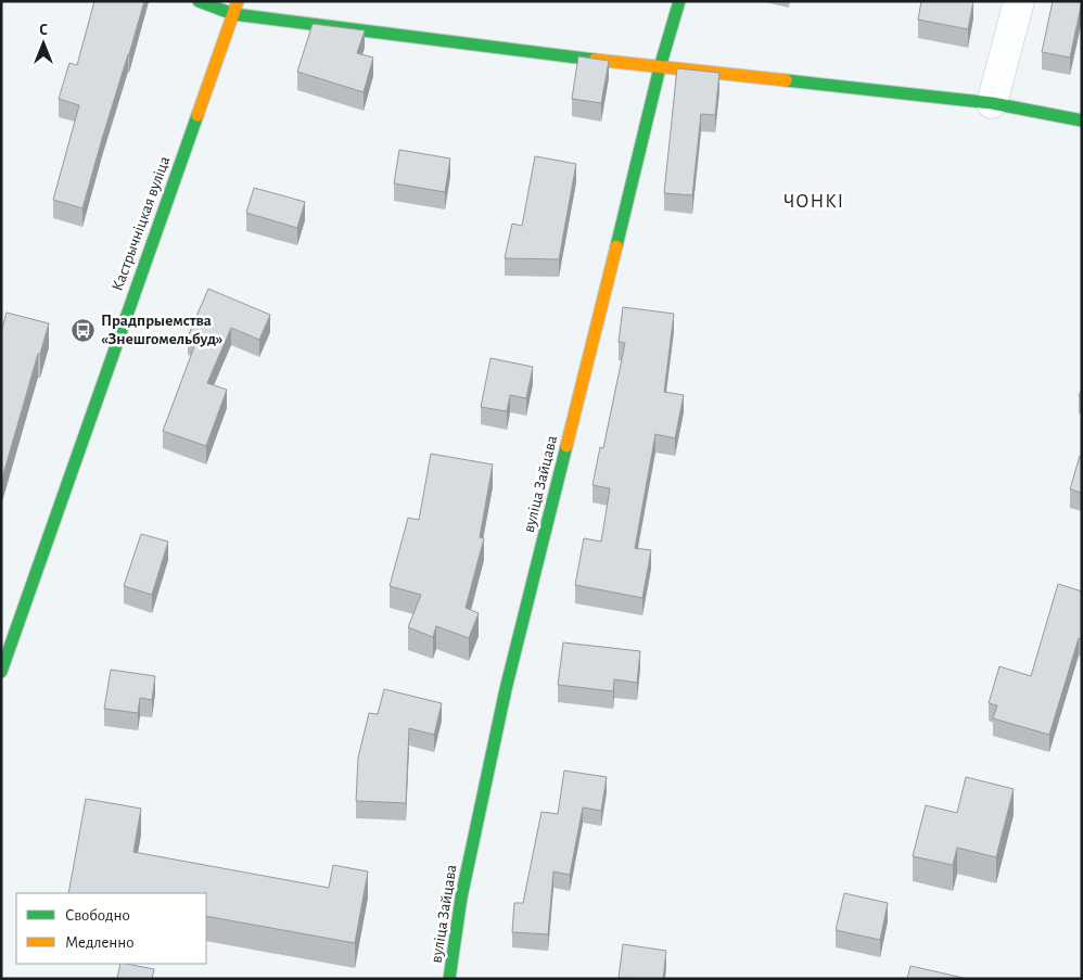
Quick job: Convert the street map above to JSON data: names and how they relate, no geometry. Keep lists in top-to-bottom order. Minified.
{"streets":{"street":["Кастрычніцкая вуліца","вуліца Зайцава"]},"districts":["ЧОНКІ"],"places":{"bus stop":["Прадпрыемства «Знешгомельбуд»"]},"legend":["Свободно","Медленно"],"north":"top"}
